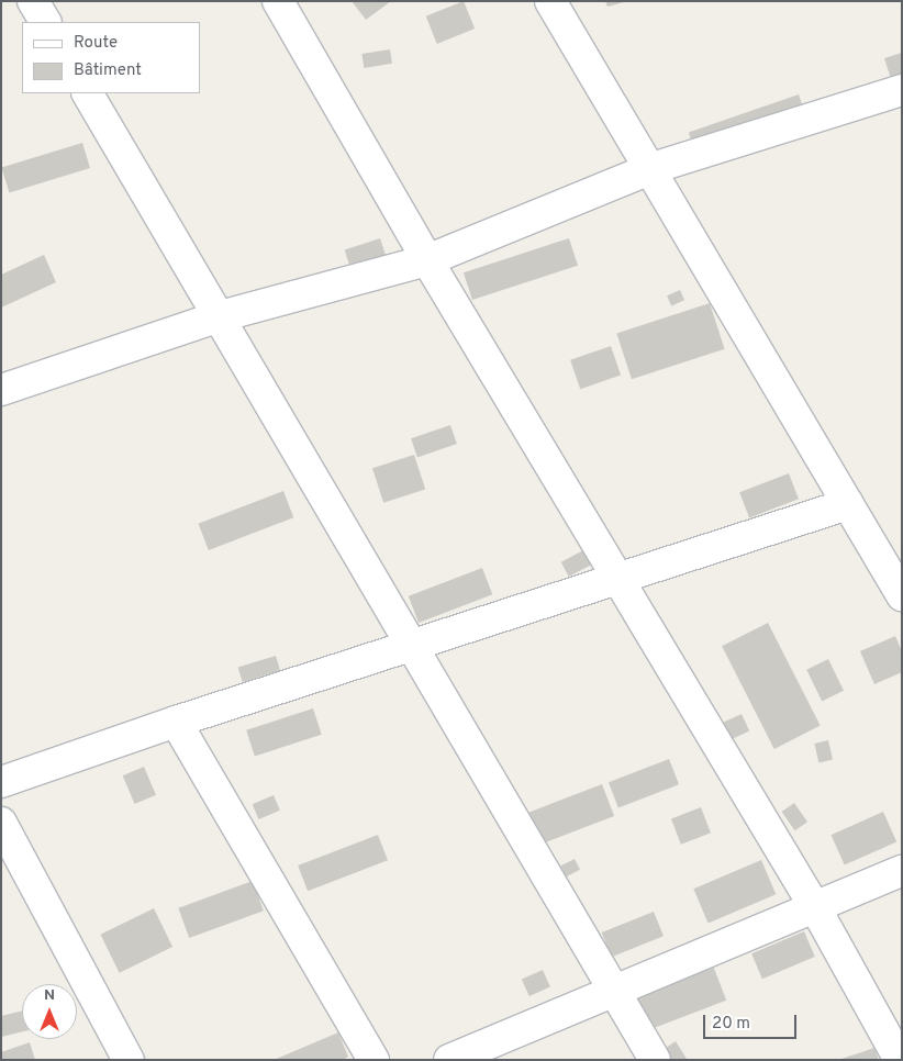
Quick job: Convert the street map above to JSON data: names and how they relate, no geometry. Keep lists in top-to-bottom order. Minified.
{"legend":["Route","Bâtiment"],"scale_bar":"20 m","north":"top"}
